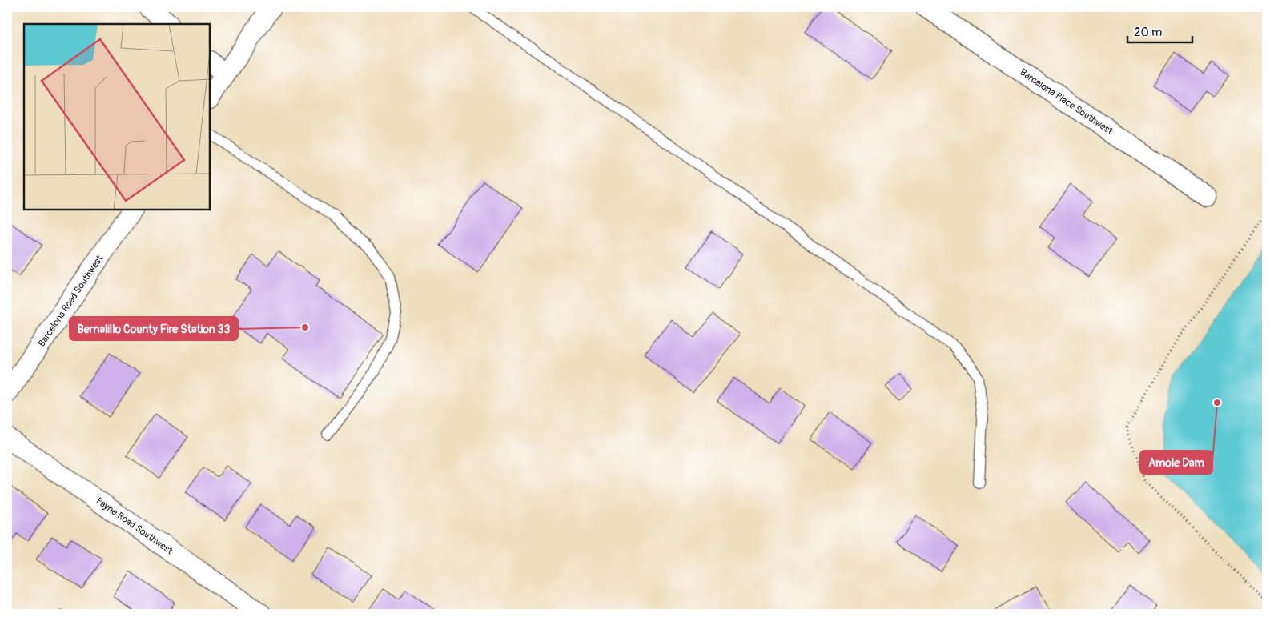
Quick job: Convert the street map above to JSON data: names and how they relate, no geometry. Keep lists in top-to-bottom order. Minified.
{"streets":{"street":["Barcelona Place Southwest","Barcelona Road Southwest","Payne Road Southwest"]},"places":["Bernalillo County Fire Station 33","Amole Dam"],"scale_bar":"20 m"}
